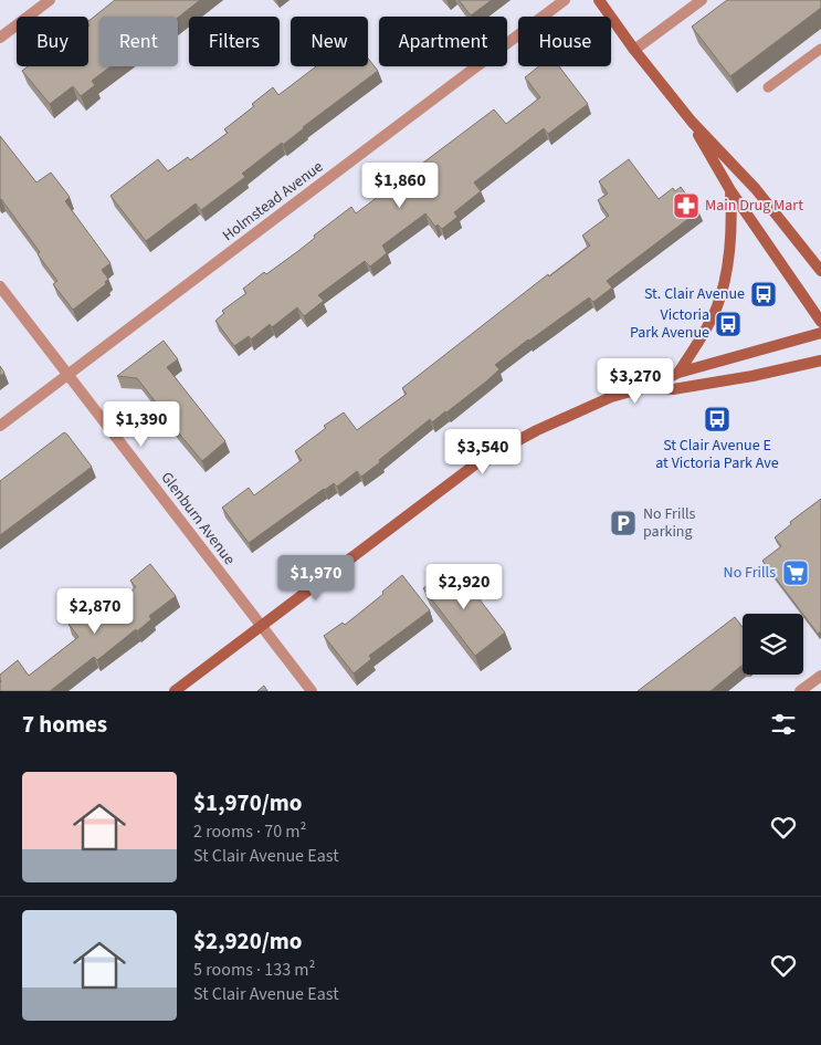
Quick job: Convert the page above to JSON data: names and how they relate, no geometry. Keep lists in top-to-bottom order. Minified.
{"streets":{"street":["Holmstead Avenue","Glenburn Avenue"]},"crossings":[["Holmstead Avenue","Glenburn Avenue"]],"places":{"pharmacy":["Main Drug Mart"],"bus stop":["St. Clair Avenue","Victoria Park Avenue","St Clair Avenue E at Victoria Park Ave"],"parking":["No Frills parking"],"supermarket":["No Frills"]},"page":{"chip":["Buy","Rent","Filters","New","Apartment","House"],"price":["$1,860","$3,270","$1,390","$3,540","$1,970","$2,920","$2,870"],"heading":"7 homes","list":[{"name":"$1,970/mo","note":"2 rooms · 70 m² · St Clair Avenue East"},{"name":"$2,920/mo","note":"5 rooms · 133 m² · St Clair Avenue East"}]}}
